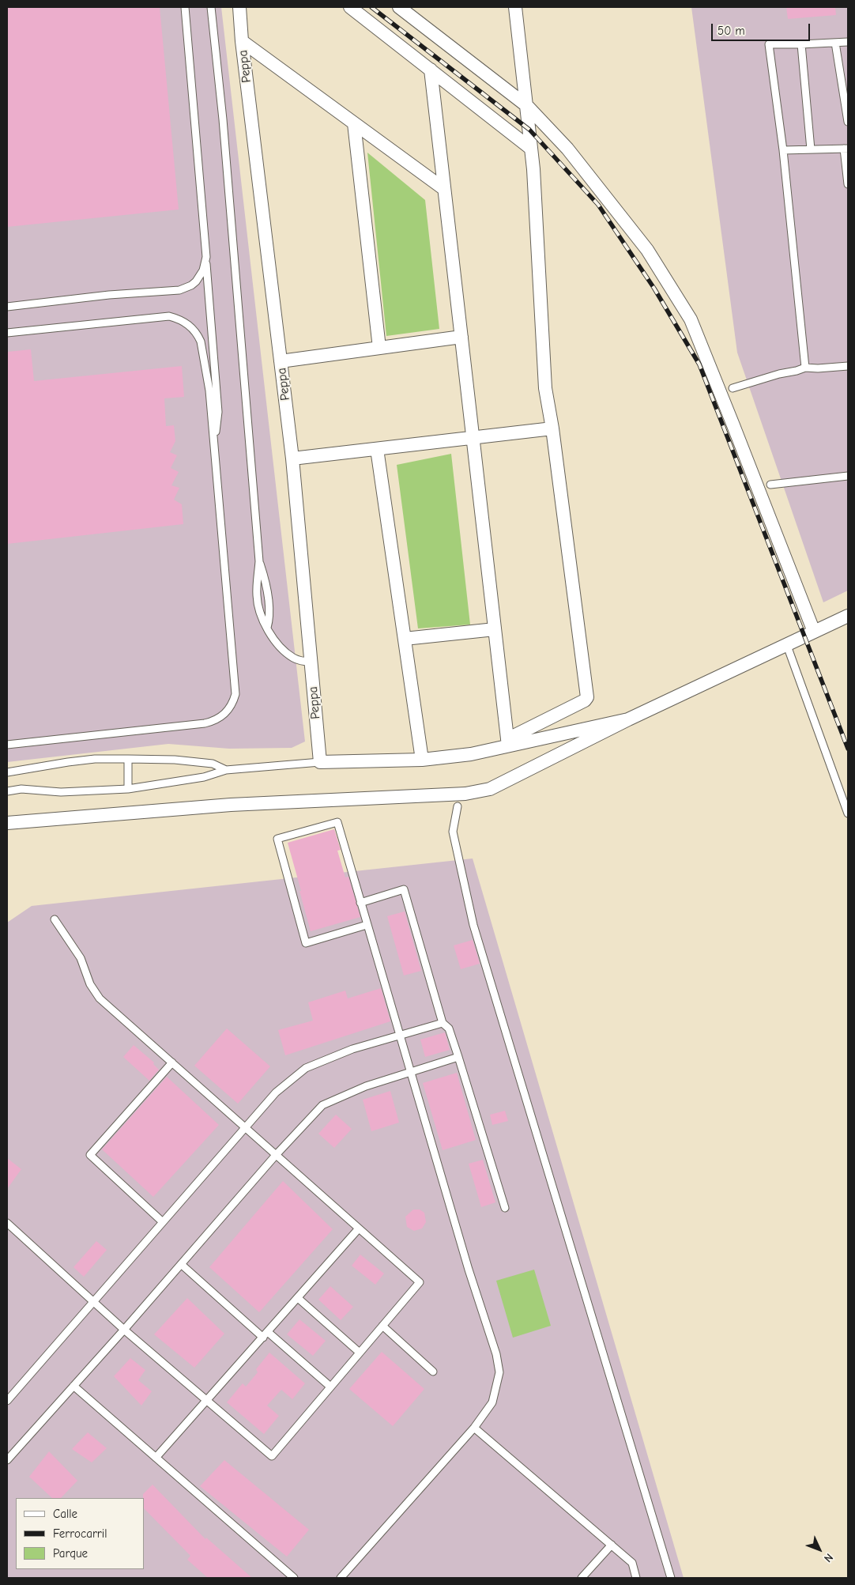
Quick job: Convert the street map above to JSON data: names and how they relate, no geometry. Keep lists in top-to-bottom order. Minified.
{"streets":{"street":["Peppa"]},"legend":["Calle","Ferrocarril","Parque"],"scale_bar":"50 m","north":"bottom right"}
